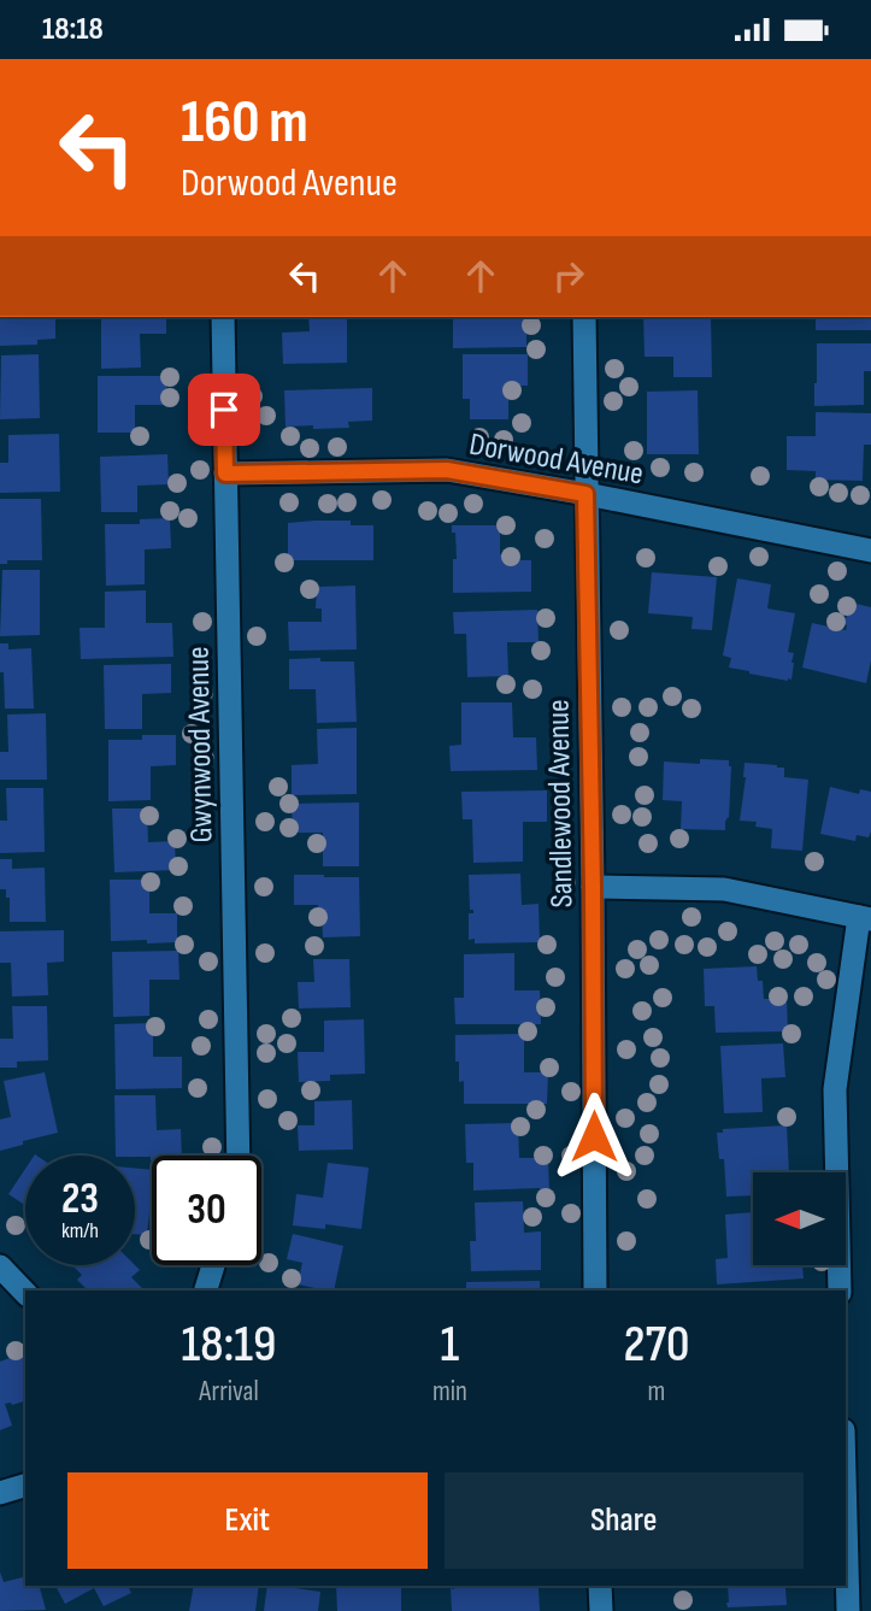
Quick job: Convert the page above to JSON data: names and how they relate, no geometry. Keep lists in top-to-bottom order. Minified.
{"streets":{"street":["Dorwood Avenue","Gwynwood Avenue","Sandlewood Avenue"]},"crossings":[["Dorwood Avenue","Gwynwood Avenue"],["Dorwood Avenue","Sandlewood Avenue"]],"north":"left","page":{"status":"18:18","turn":["160 m","Dorwood Avenue"],"speed":"23 km/h","limit":"30","eta":["18:19","Arrival","1","min","270","m"],"buttons":["Exit","Share"]}}
